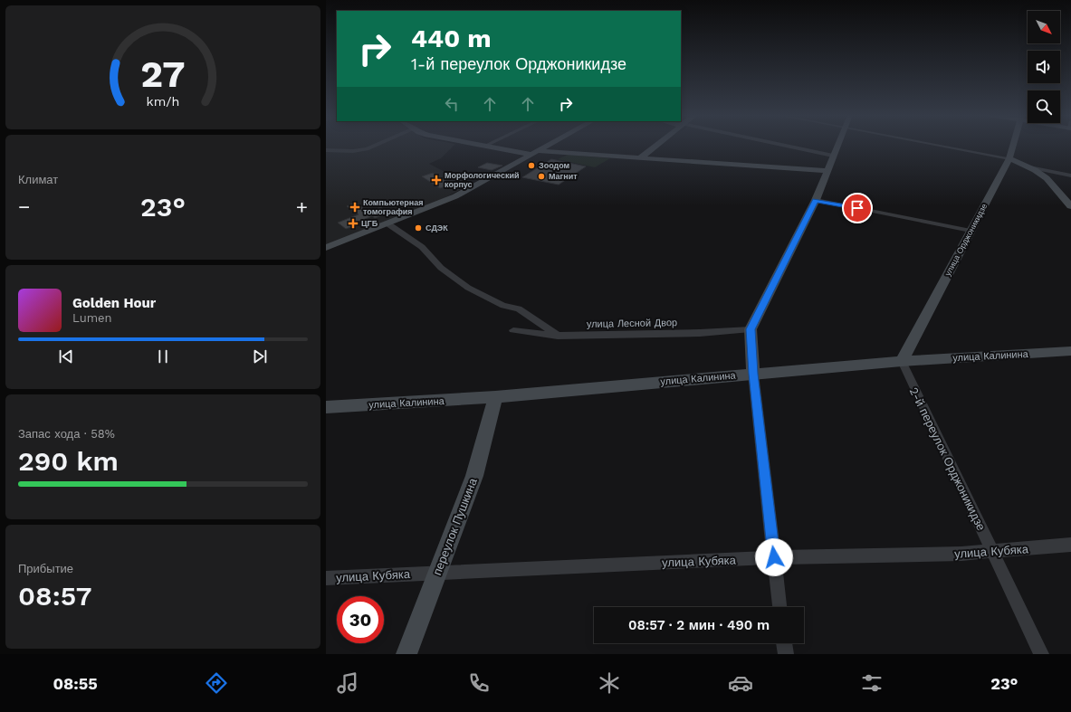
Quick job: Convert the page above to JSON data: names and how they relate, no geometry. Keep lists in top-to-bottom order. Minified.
{"streets":{"street":["улица Орджоникидзе","улица Лесной Двор","улица Калинина","2-й переулок Орджоникидзе","переулок Пушкина","улица Кубяка"]},"crossings":[["улица Орджоникидзе","улица Калинина"],["улица Орджоникидзе","2-й переулок Орджоникидзе"],["улица Калинина","2-й переулок Орджоникидзе"],["улица Калинина","переулок Пушкина"],["2-й переулок Орджоникидзе","улица Кубяка"],["переулок Пушкина","улица Кубяка"]],"places":{"other":["Зоодом","Магнит","СДЭК"],"health":["Морфологический корпус","Компьютерная томография","ЦГБ"]},"north":"bottom right","page":{"turn":["440 m","1-й переулок Орджоникидзе"],"tile":["Климат",["Запас хода · 58%","290 km"],["Прибытие","08:57"]],"heat":["−","23°","+"],"song":["Golden Hour","Lumen"],"limit":"30","trip":"08:57 · 2 мин · 490 m","tabs":["08:55","23°"],"gauge":["27","km/h"]}}
